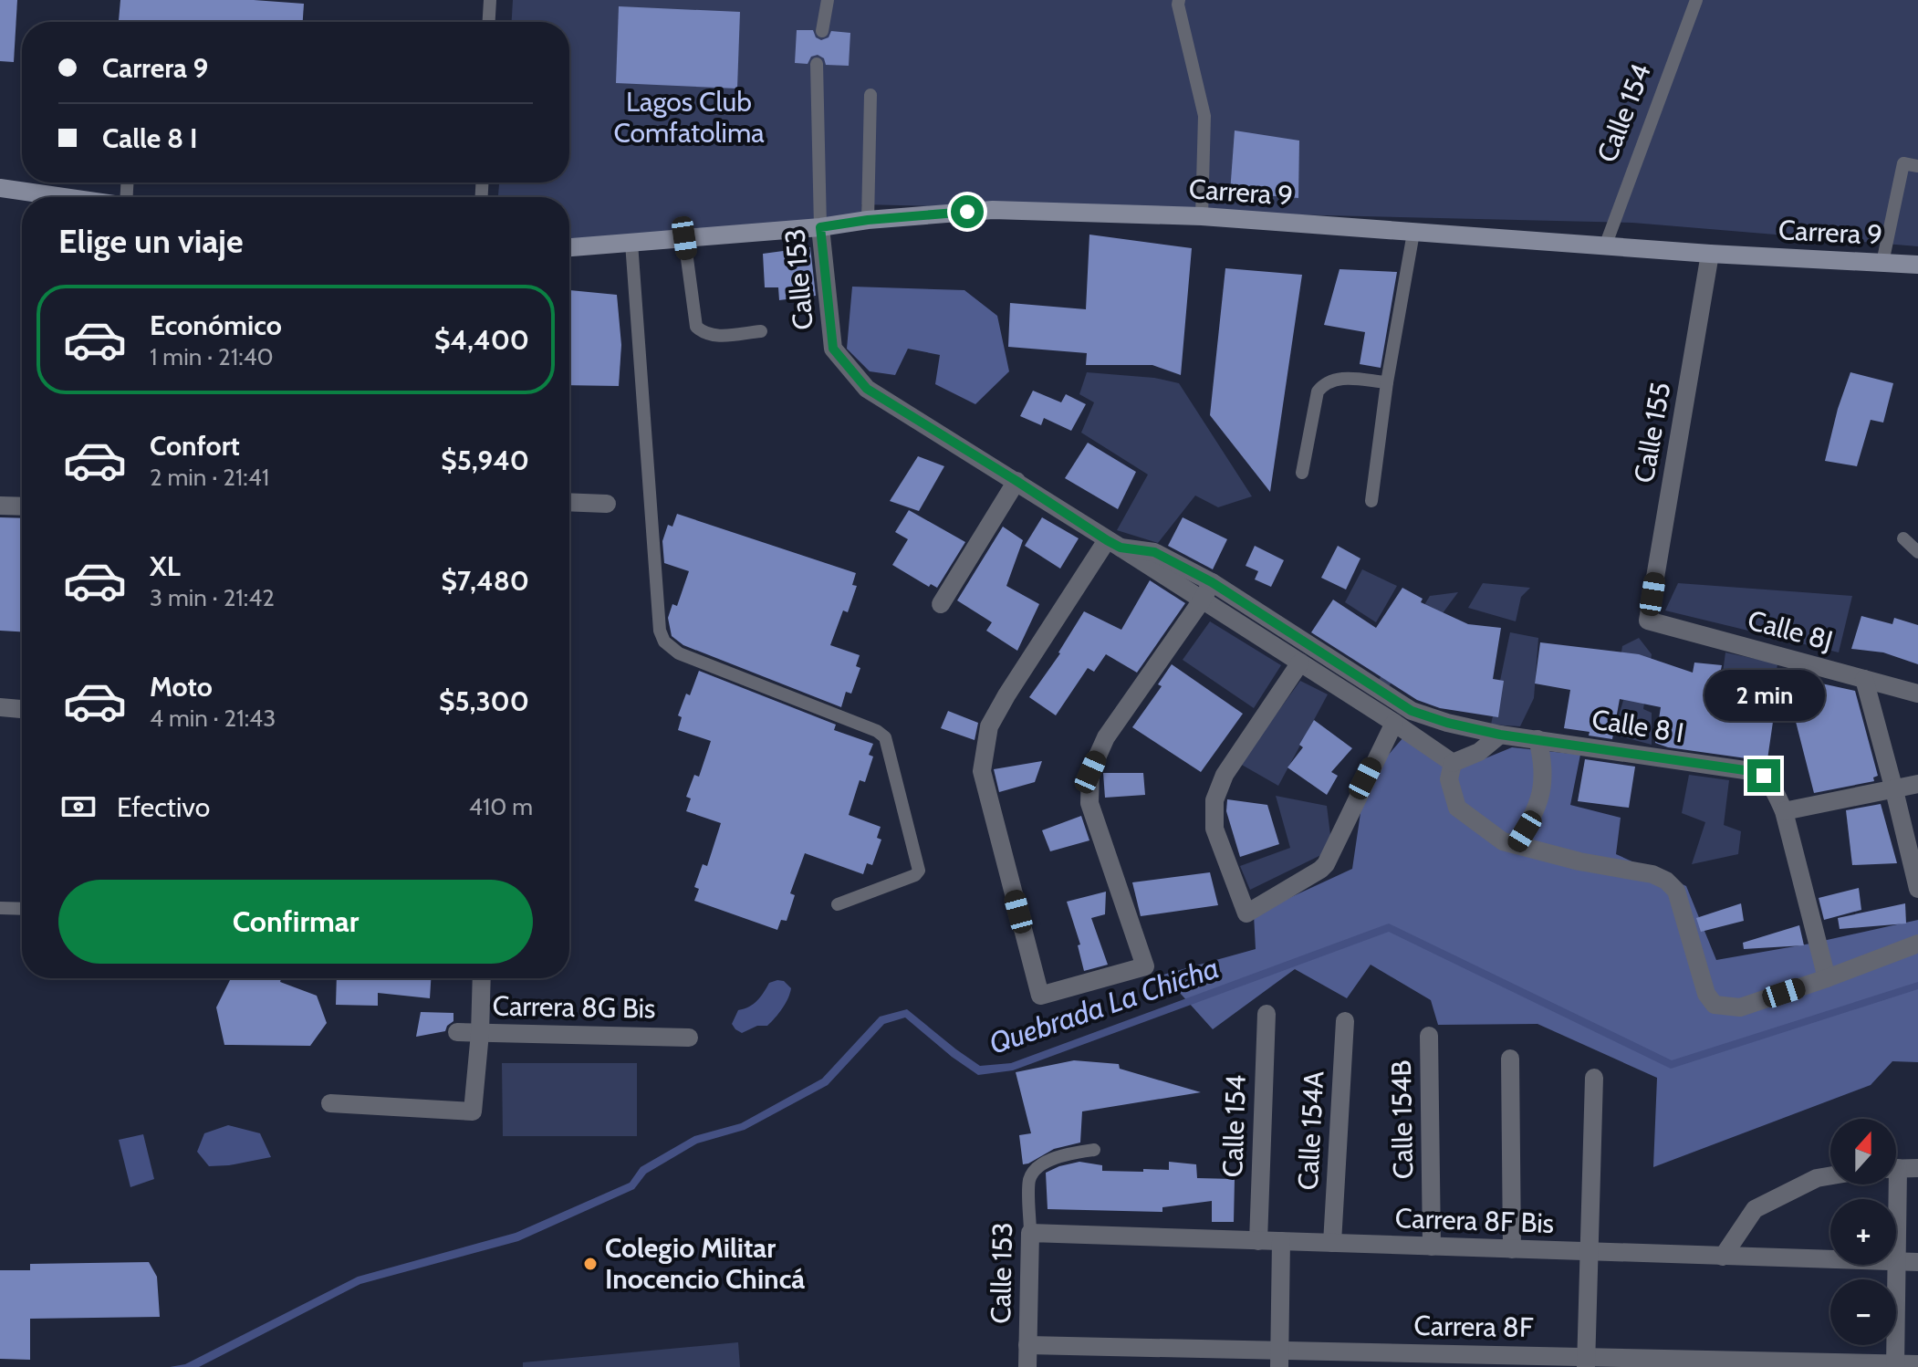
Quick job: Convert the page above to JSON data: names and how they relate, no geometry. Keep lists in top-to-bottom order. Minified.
{"streets":{"street":["Calle 154","Carrera 9","Calle 153","Calle 155","Calle 8J","Calle 8 I","Carrera 8G Bis","Calle 154B","Calle 154A","Carrera 8F Bis","Carrera 8F"]},"crossings":[["Calle 154","Carrera 9"],["Calle 154","Carrera 8F Bis"],["Carrera 9","Calle 153"],["Carrera 9","Calle 155"],["Calle 153","Calle 8 I"],["Calle 153","Carrera 8F Bis"],["Calle 153","Carrera 8F"],["Calle 155","Calle 8J"],["Calle 154B","Carrera 8F Bis"],["Calle 154A","Carrera 8F Bis"]],"water":["Quebrada La Chicha"],"parks":["Lagos Club Comfatolima"],"places":["Colegio Militar Inocencio Chincá"],"north":"top","page":{"banner":["Carrera 9","Calle 8 I"],"heading":"Elige un viaje","list":[{"name":"Económico","note":"1 min · 21:40","value":"$4,400"},{"name":"Confort","note":"2 min · 21:41","value":"$5,940"},{"name":"XL","note":"3 min · 21:42","value":"$7,480"},{"name":"Moto","note":"4 min · 21:43","value":"$5,300"}],"bubble":"2 min","pay":["Efectivo","410 m"],"buttons":"Confirmar","map_buttons":["+","−"]}}
